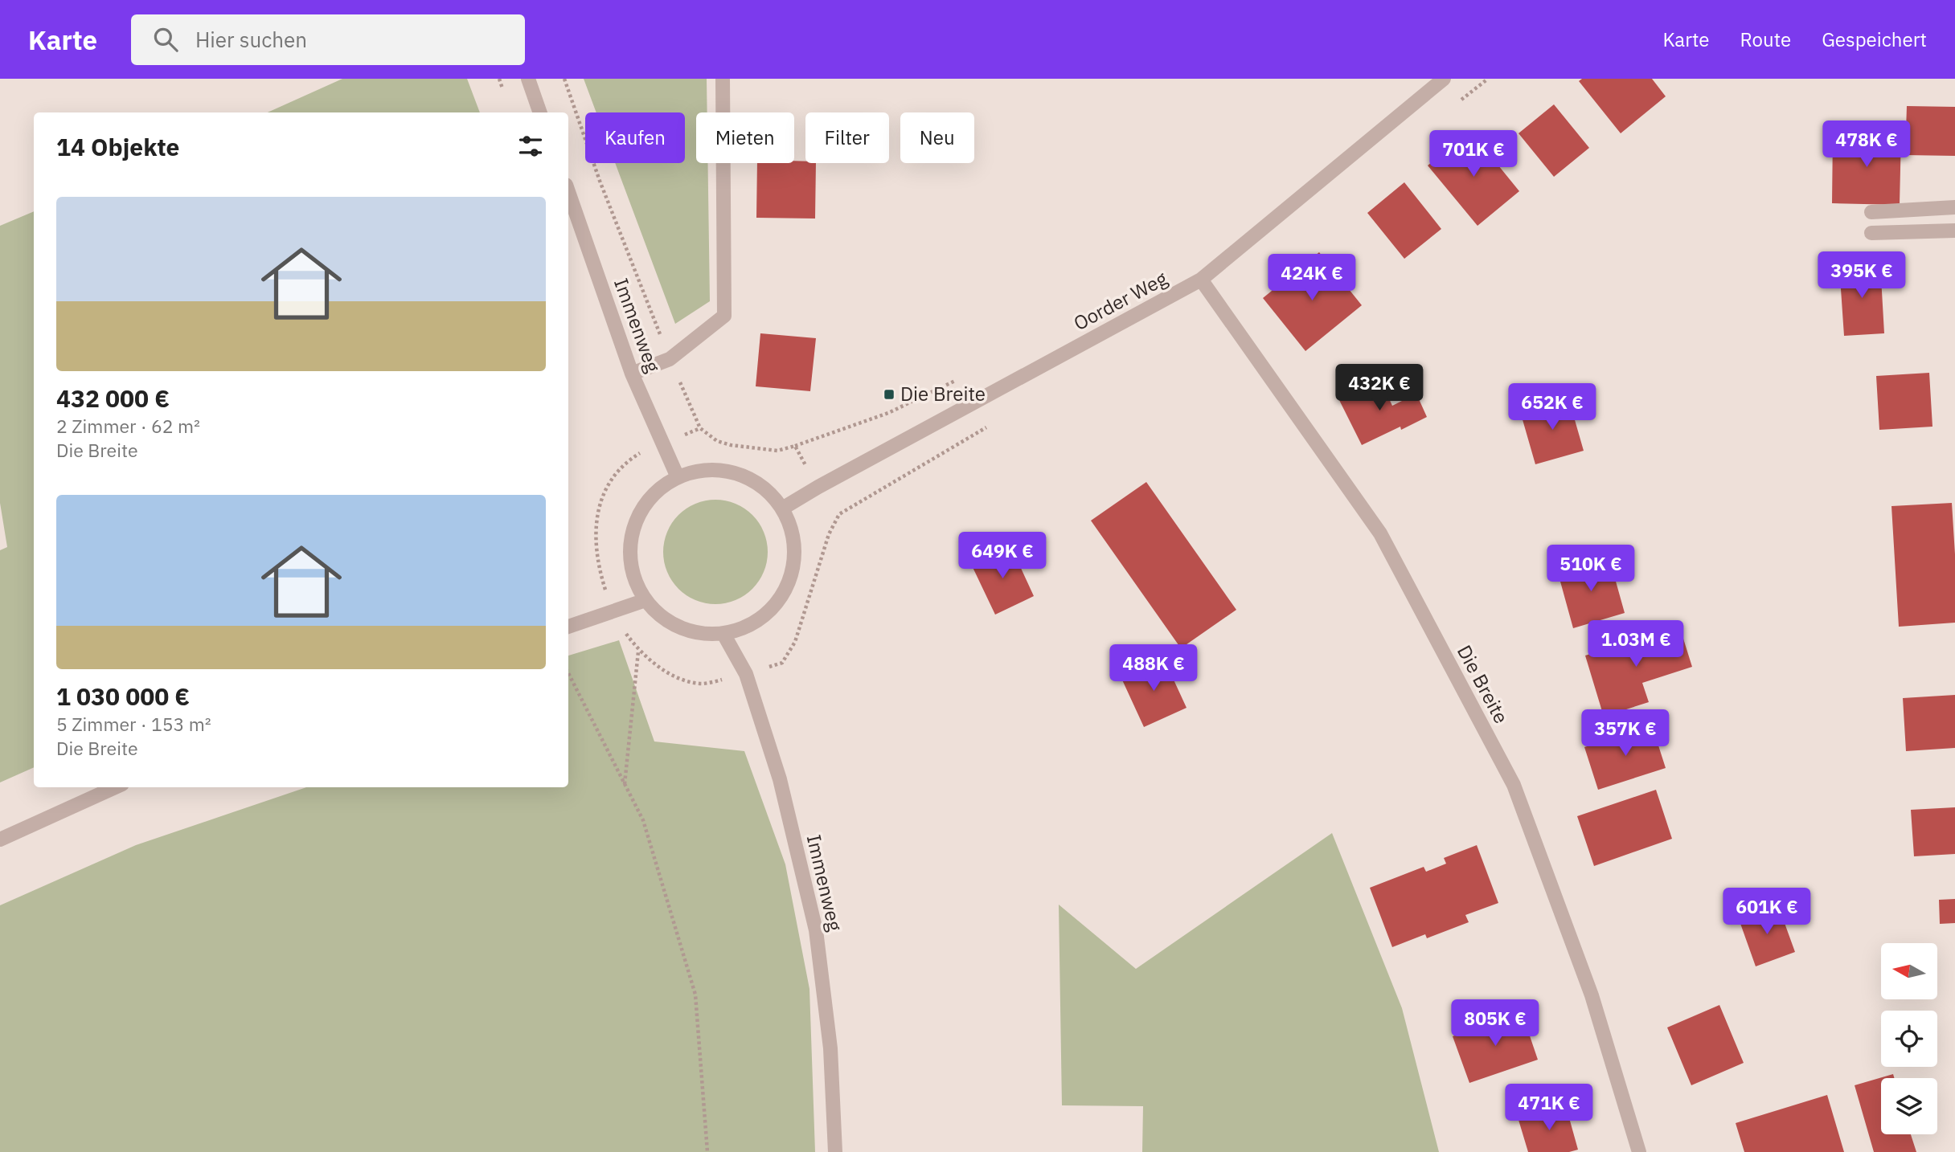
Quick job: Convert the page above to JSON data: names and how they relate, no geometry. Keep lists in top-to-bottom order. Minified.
{"streets":{"street":["Oorder Weg","Immenweg","Die Breite"]},"crossings":[["Oorder Weg","Immenweg"],["Oorder Weg","Die Breite"]],"places":{"transit":["Die Breite"]},"north":"left","page":{"header":"Karte","search":"Hier suchen","nav":["Karte","Route","Gespeichert"],"chip":["Kaufen","Mieten","Filter","Neu"],"heading":"14 Objekte","price":["478K €","701K €","395K €","424K €","432K €","652K €","649K €","510K €","1.03M €","488K €","357K €","601K €","805K €","471K €"],"list":[{"name":"432 000 €","note":"2 Zimmer · 62 m² · Die Breite"},{"name":"1 030 000 €","note":"5 Zimmer · 153 m² · Die Breite"}]}}
